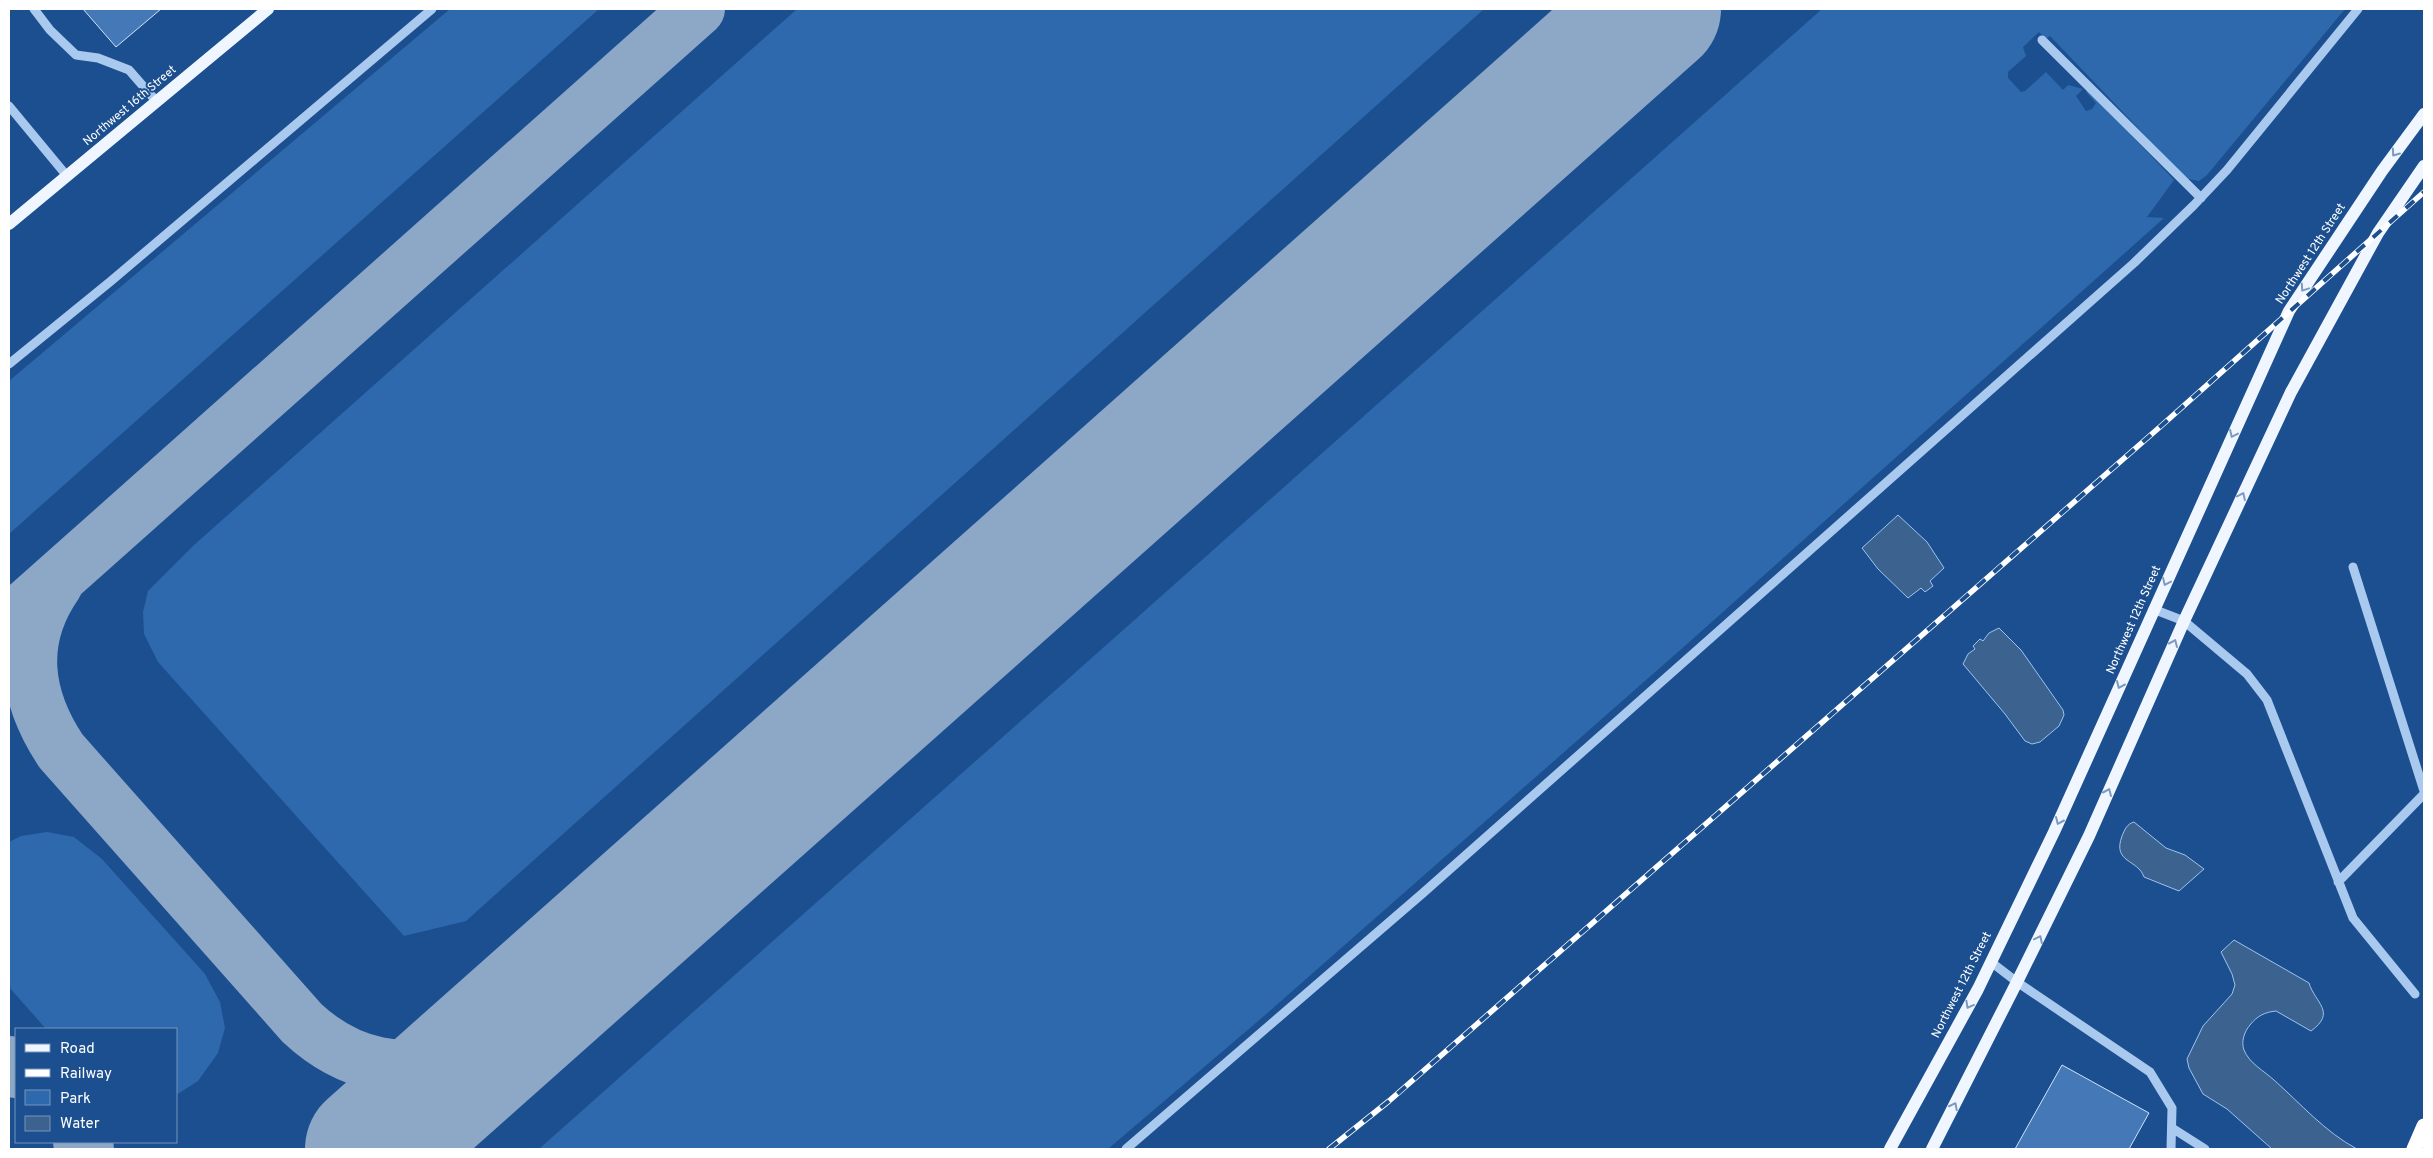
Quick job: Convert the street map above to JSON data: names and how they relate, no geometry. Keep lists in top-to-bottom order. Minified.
{"streets":{"main road":["Northwest 16th Street","Northwest 12th Street"]},"legend":["Road","Railway","Park","Water"]}
